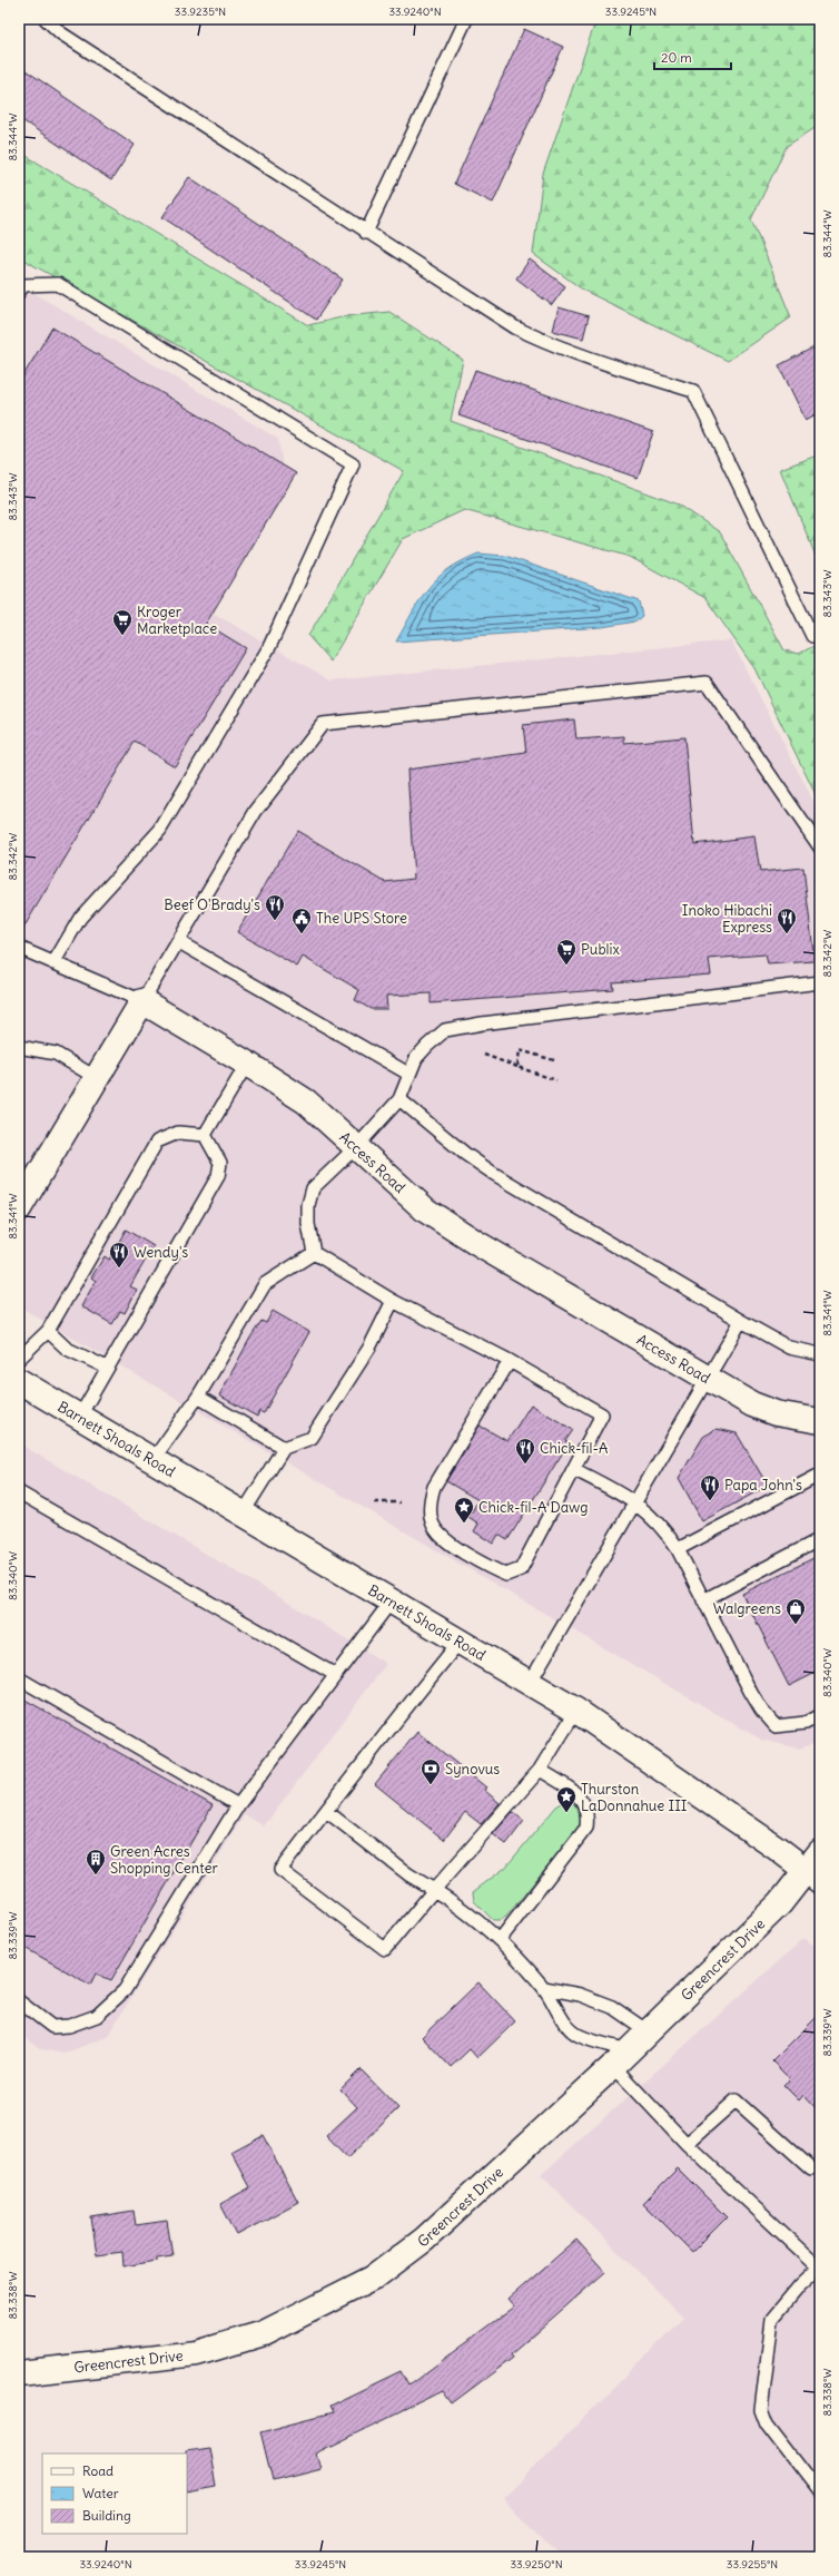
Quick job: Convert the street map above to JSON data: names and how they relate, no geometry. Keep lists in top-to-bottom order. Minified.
{"streets":{"street":["Access Road","Barnett Shoals Road","Greencrest Drive"]},"crossings":[["Barnett Shoals Road","Greencrest Drive"]],"places":{"supermarket":["Kroger Marketplace","Publix"],"restaurant":["Beef O'Brady's","Inoko Hibachi Express","Wendy's","Chick-fil-A","Papa John's"],"public building":["The UPS Store"],"place":["Chick-fil-A Dawg","Thurston LaDonnahue III"],"shop":["Walgreens"],"bank":["Synovus"],"building":["Green Acres Shopping Center"]},"legend":["Road","Water","Building"],"scale_bar":"20 m","coordinates":["33.9235°N","33.9240°N","33.9245°N","83.344°W","83.343°W","83.342°W","83.341°W","83.340°W","83.339°W","83.338°W","33.9250°N","33.9255°N"]}
